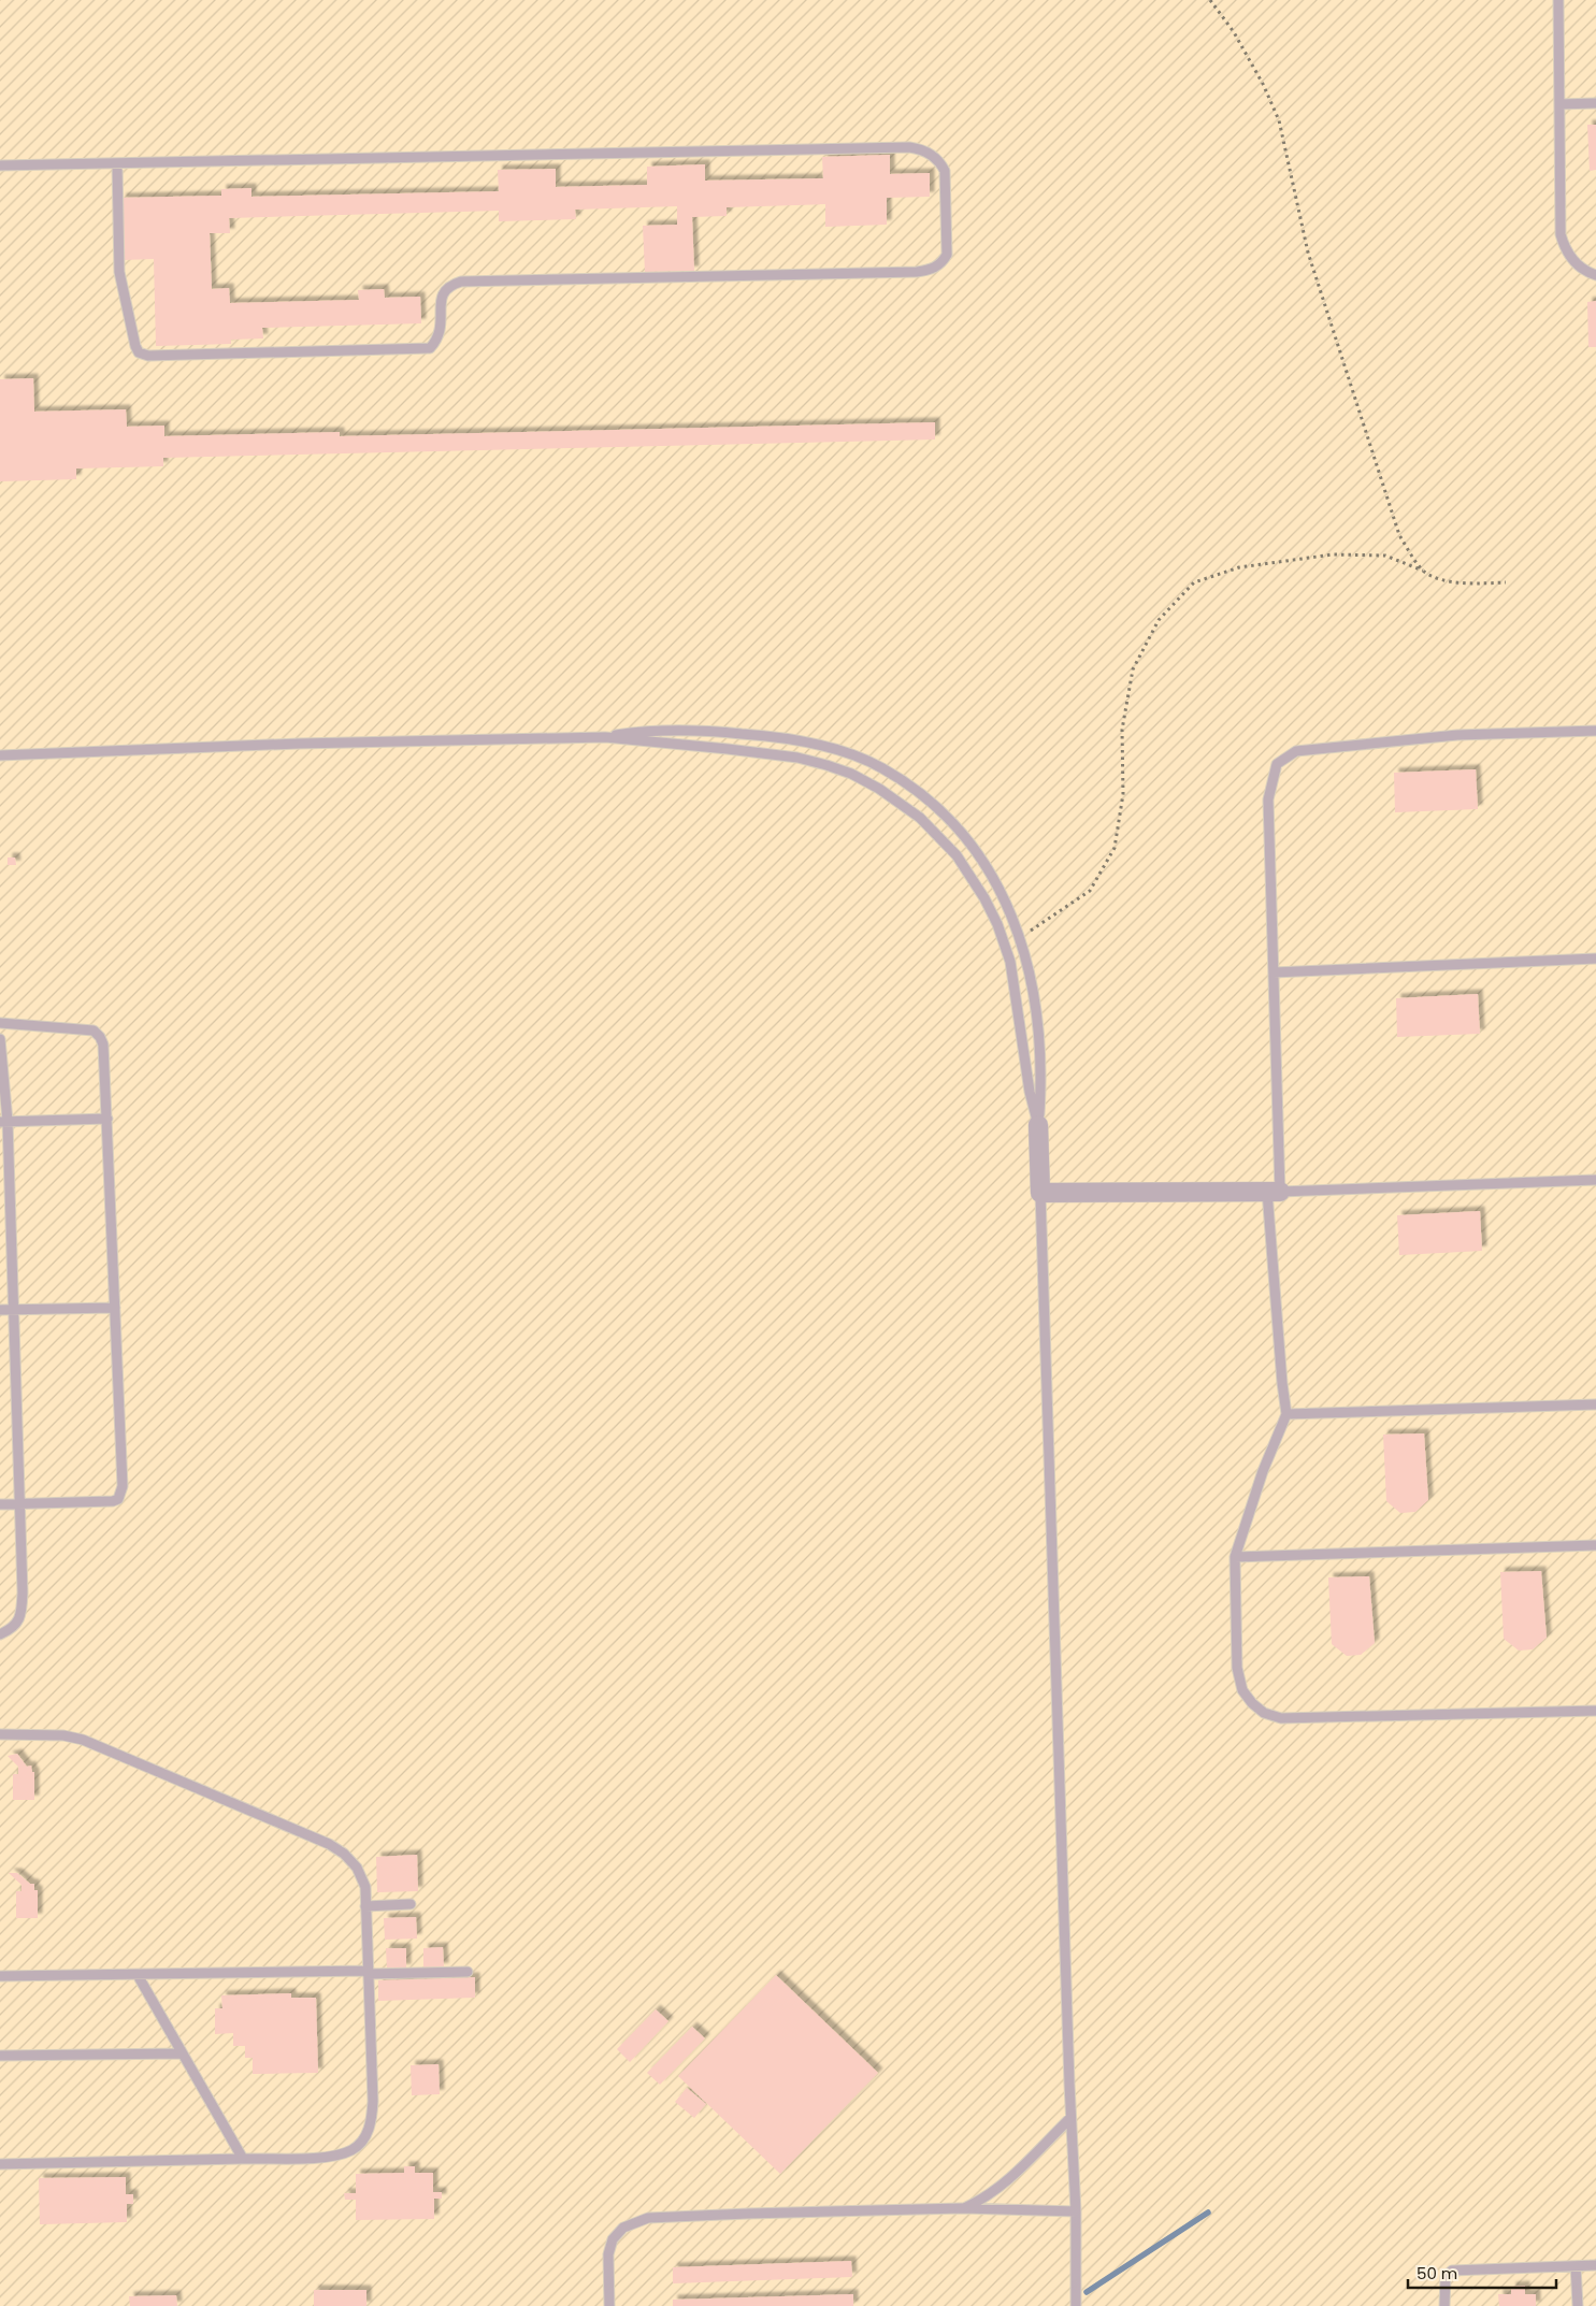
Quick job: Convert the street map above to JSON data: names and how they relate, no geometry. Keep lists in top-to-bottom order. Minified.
{"scale_bar":"50 m"}
